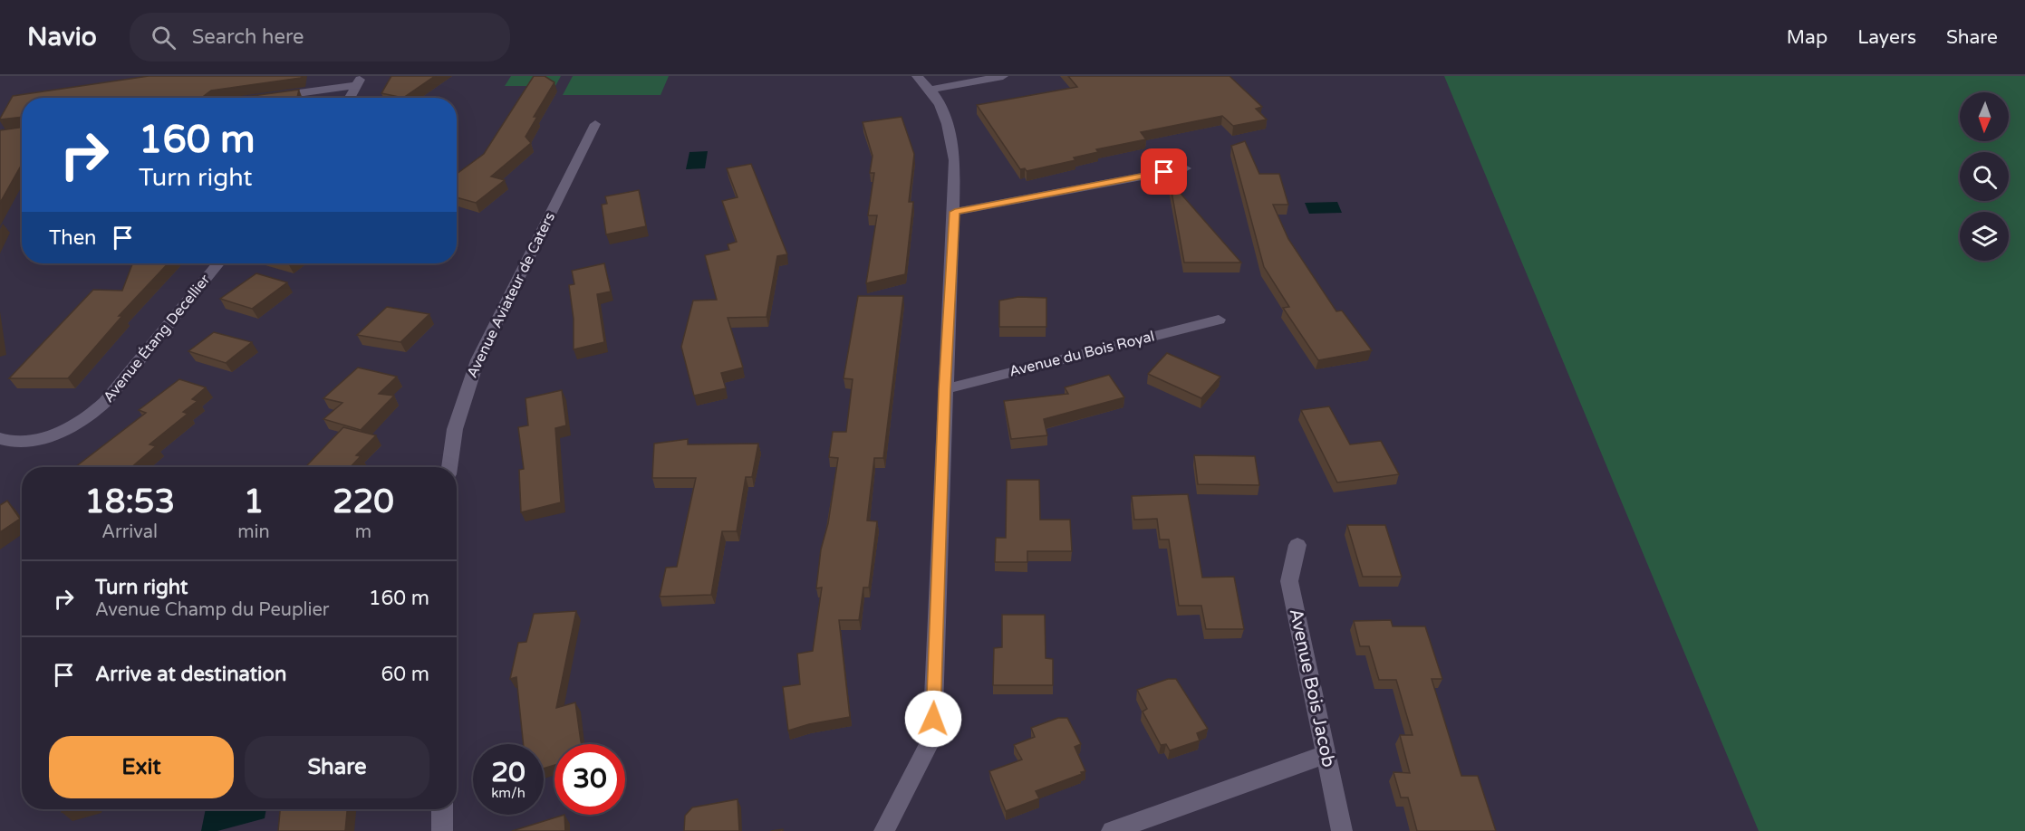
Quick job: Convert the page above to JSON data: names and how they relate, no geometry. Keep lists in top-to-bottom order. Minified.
{"streets":{"street":["Avenue Aviateur de Caters","Avenue Étang Decellier","Avenue du Bois Royal","Avenue Bois Jacob"]},"north":"bottom","page":{"header":"Navio","search":"Search here","nav":["Map","Layers","Share"],"turn":["160 m","Turn right"],"then":"Then","eta":["18:53","Arrival","1","min","220","m"],"list":[{"name":"Turn right","note":"Avenue Champ du Peuplier","value":"160 m"},{"name":"Arrive at destination","value":"60 m"}],"buttons":["Exit","Share"],"speed":"20 km/h","limit":"30"}}
